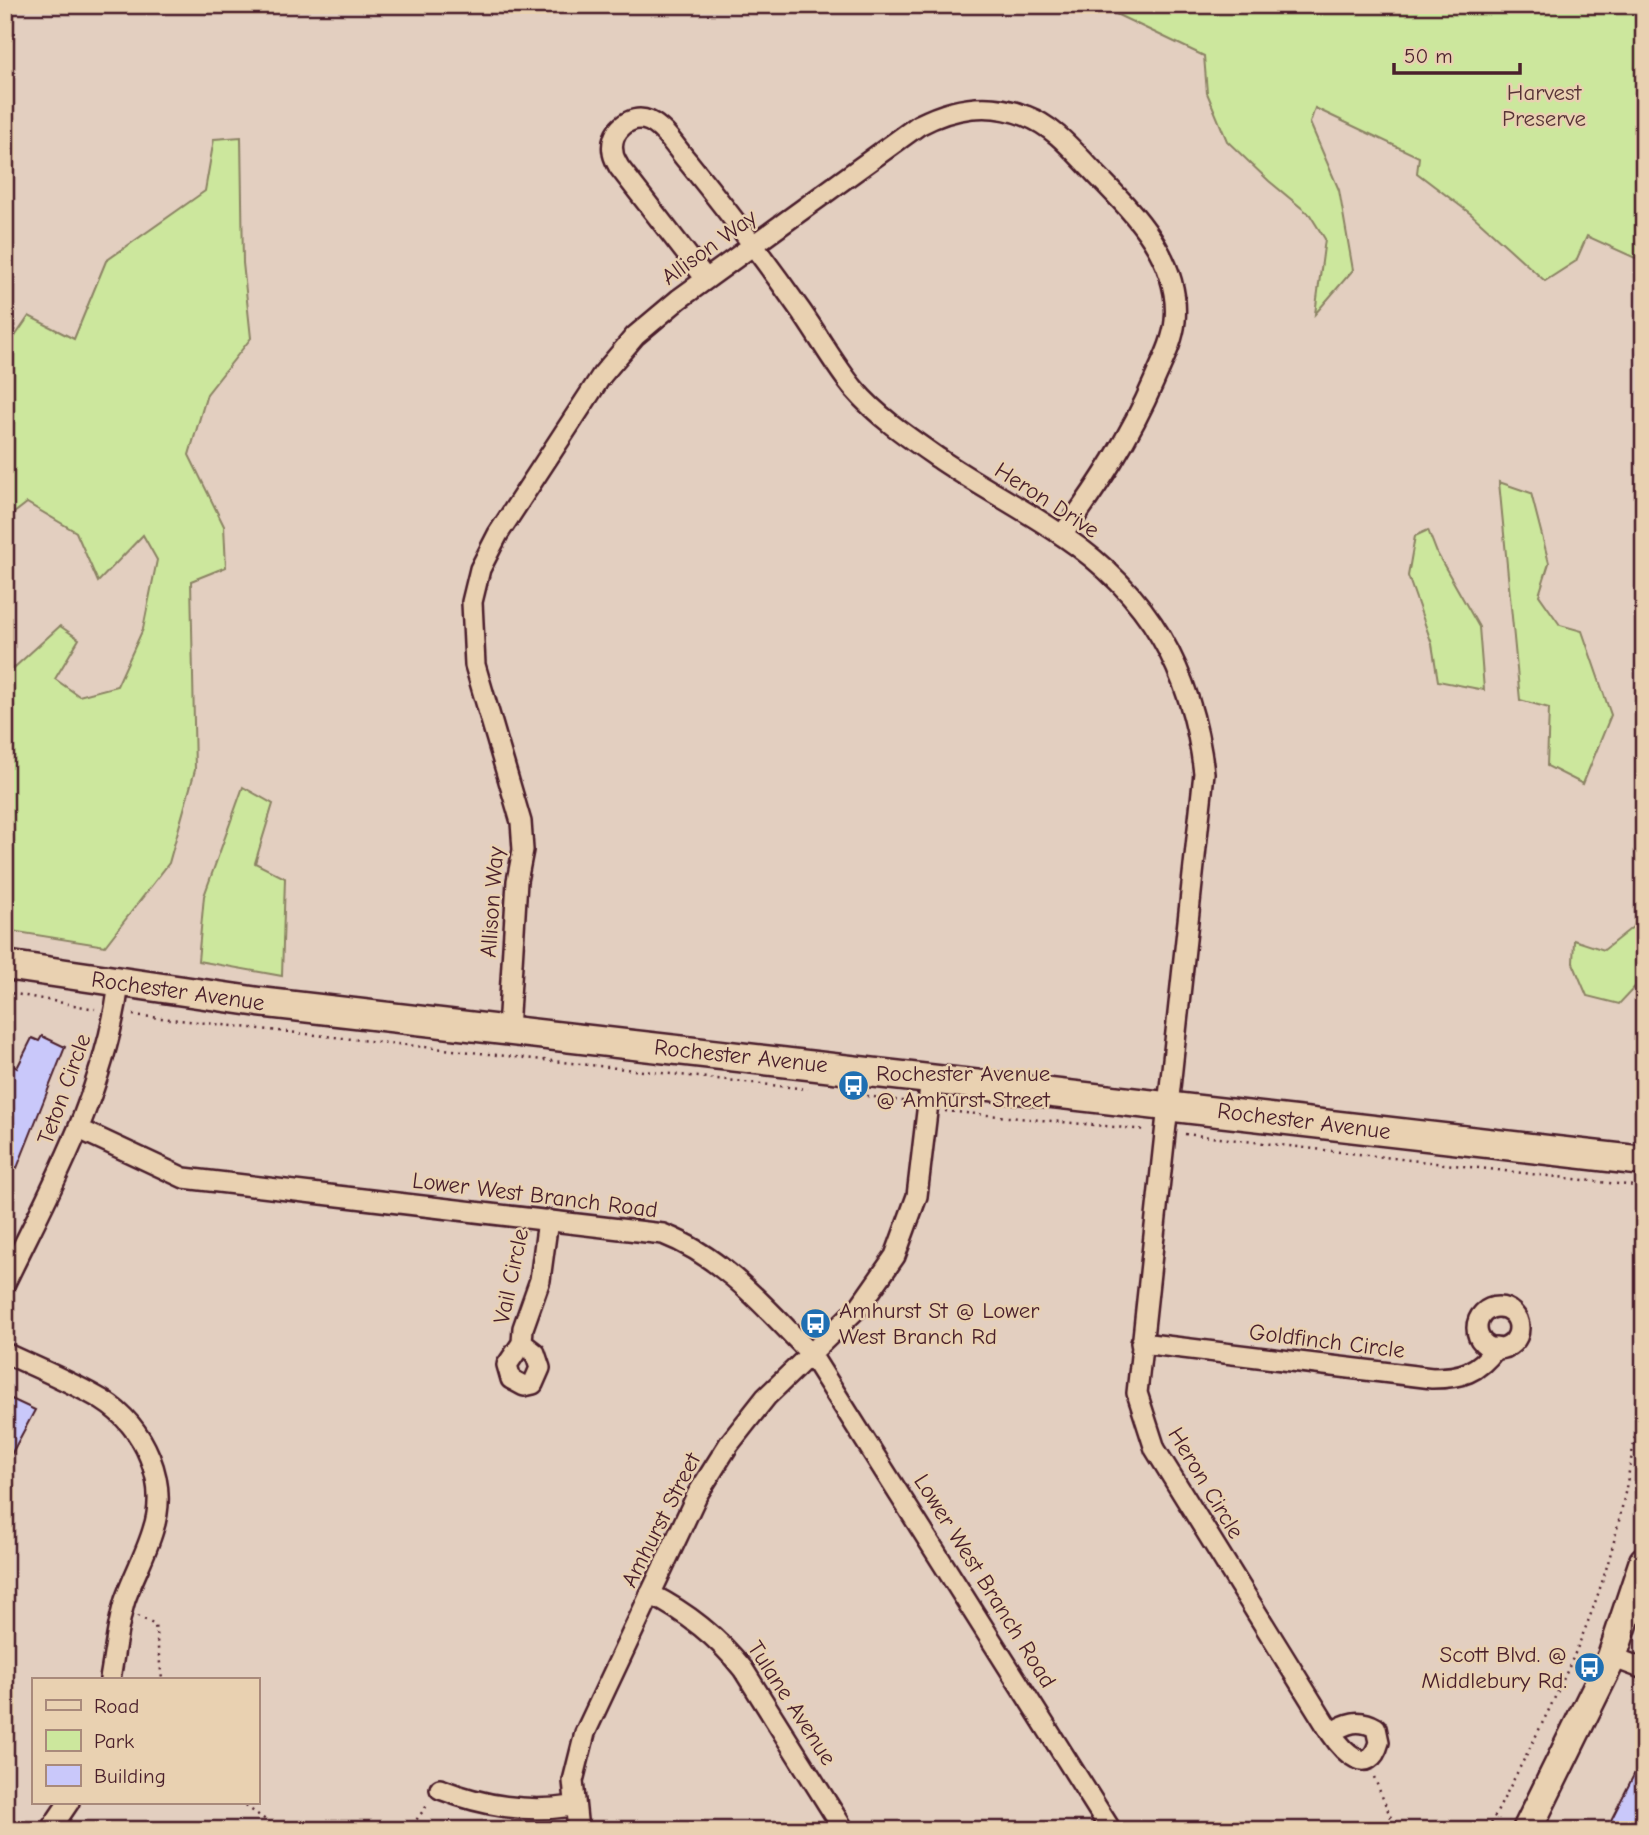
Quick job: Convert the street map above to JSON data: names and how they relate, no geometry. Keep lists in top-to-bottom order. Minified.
{"streets":{"main road":["Rochester Avenue"],"street":["Allison Way","Heron Drive","Teton Circle","Lower West Branch Road","Vail Circle","Goldfinch Circle","Heron Circle","Amhurst Street","Tulane Avenue"]},"crossings":[["Allison Way","Heron Drive"],["Allison Way","Rochester Avenue"],["Heron Drive","Rochester Avenue"],["Heron Drive","Heron Circle"],["Rochester Avenue","Teton Circle"],["Rochester Avenue","Heron Circle"],["Rochester Avenue","Amhurst Street"],["Teton Circle","Lower West Branch Road"],["Lower West Branch Road","Vail Circle"],["Lower West Branch Road","Amhurst Street"],["Goldfinch Circle","Heron Circle"],["Amhurst Street","Tulane Avenue"]],"parks":["Harvest Preserve"],"places":{"bus stop":["Rochester Avenue @ Amhurst Street","Amhurst St @ Lower West Branch Rd","Scott Blvd. @ Middlebury Rd."]},"legend":["Road","Park","Building"],"scale_bar":"50 m"}
